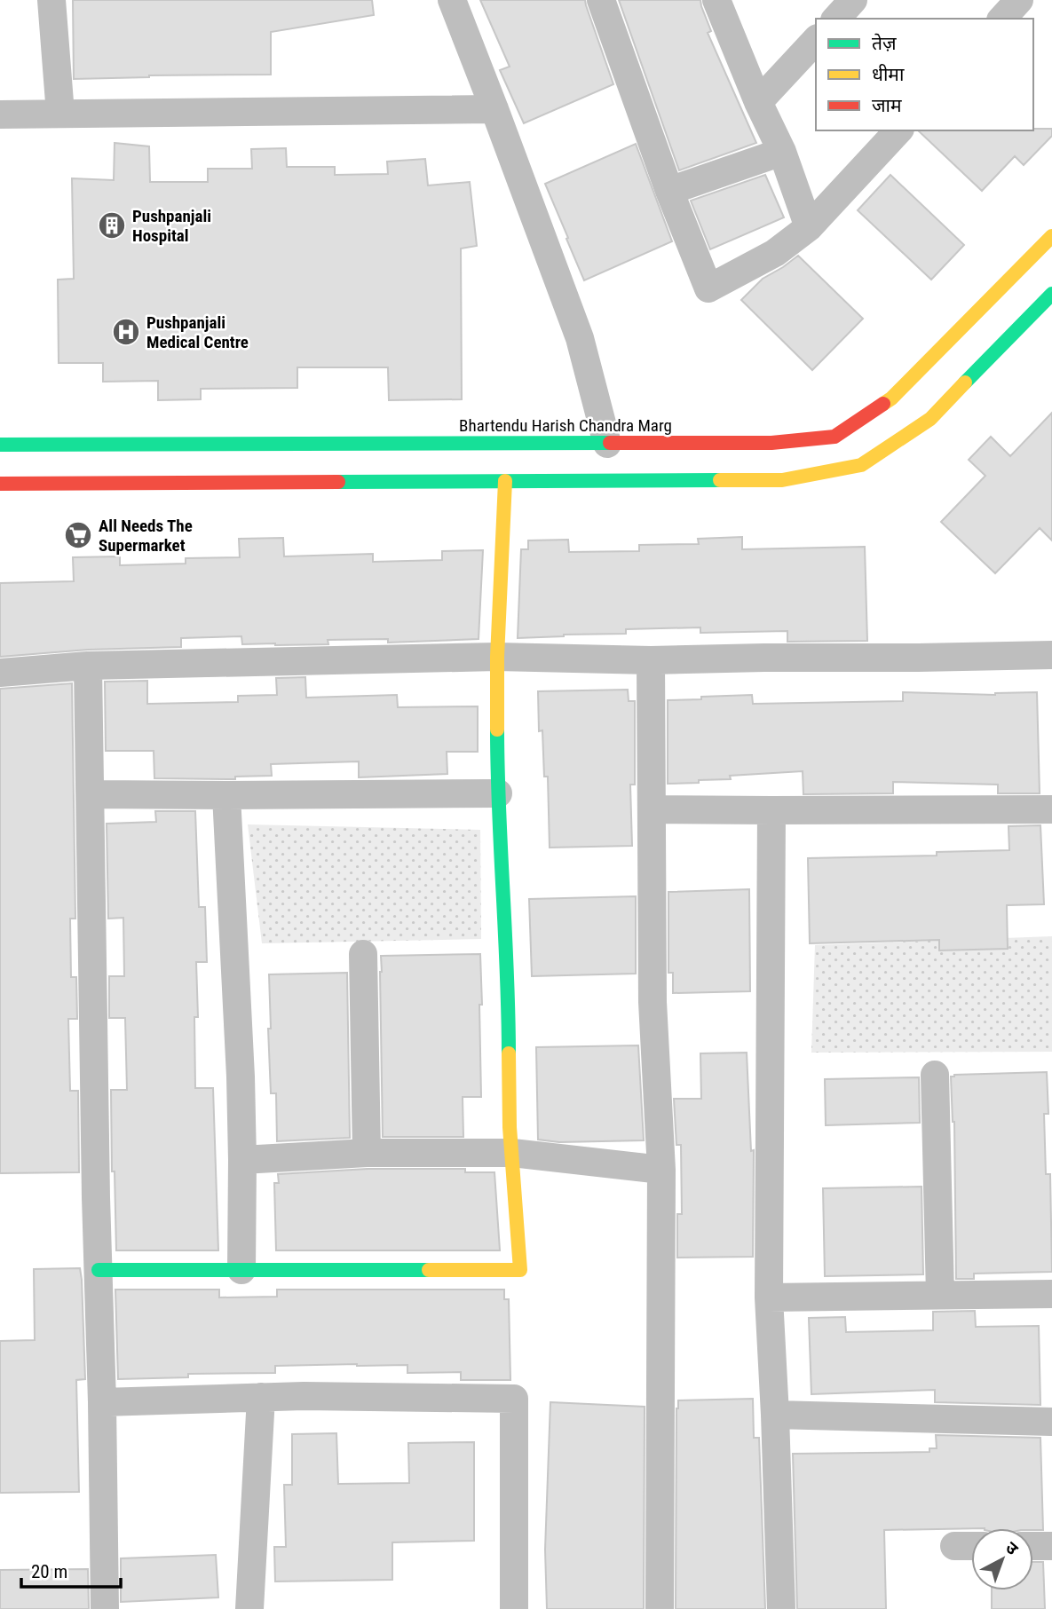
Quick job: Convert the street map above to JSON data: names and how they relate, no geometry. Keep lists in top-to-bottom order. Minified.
{"streets":{"main road":["Bhartendu Harish Chandra Marg"]},"places":{"building":["Pushpanjali Hospital"],"hospital":["Pushpanjali Medical Centre"],"supermarket":["All Needs The Supermarket"]},"legend":["तेज़","धीमा","जाम"],"scale_bar":"20 m","north":"top right"}
